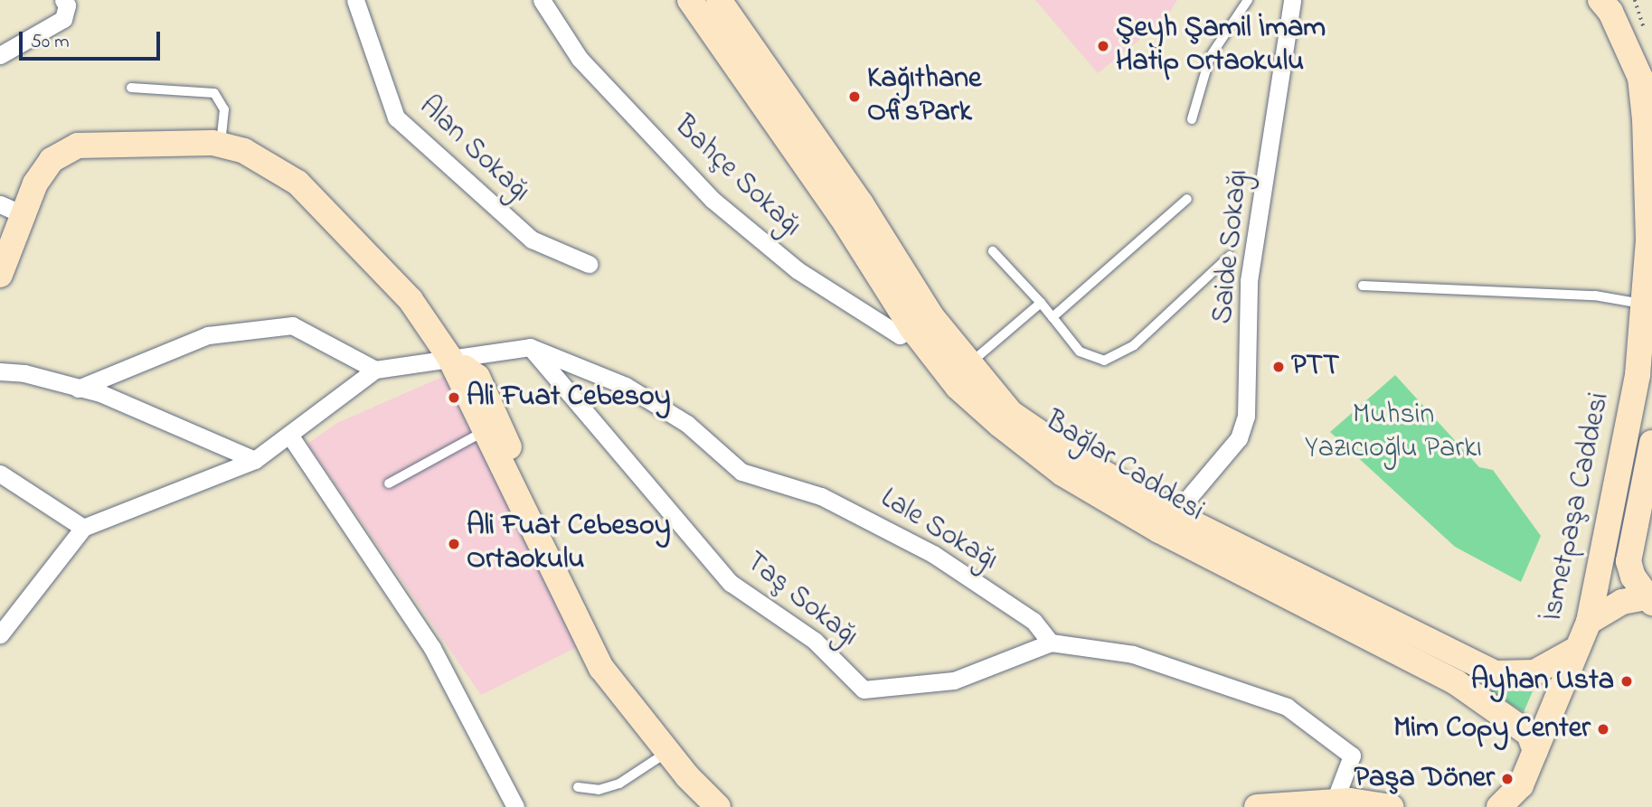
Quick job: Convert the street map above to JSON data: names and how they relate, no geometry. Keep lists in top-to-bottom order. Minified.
{"streets":{"main road":["Bağlar Caddesi","İsmetpaşa Caddesi"],"street":["Alan Sokağı","Bahçe Sokağı","Saide Sokağı","Lale Sokağı","Taş Sokağı"]},"crossings":[["Bahçe Sokağı","Bağlar Caddesi"],["Saide Sokağı","Bağlar Caddesi"],["Bağlar Caddesi","İsmetpaşa Caddesi"],["Lale Sokağı","Taş Sokağı"]],"parks":["Muhsin Yazıcıoğlu Parkı"],"places":["Şeyh Şamil İmam Hatip Ortaokulu","Kağıthane OfisPark","PTT","Ali Fuat Cebesoy","Ali Fuat Cebesoy Ortaokulu","Ayhan Usta","Mim Copy Center","Paşa Döner"],"scale_bar":"50 m"}
